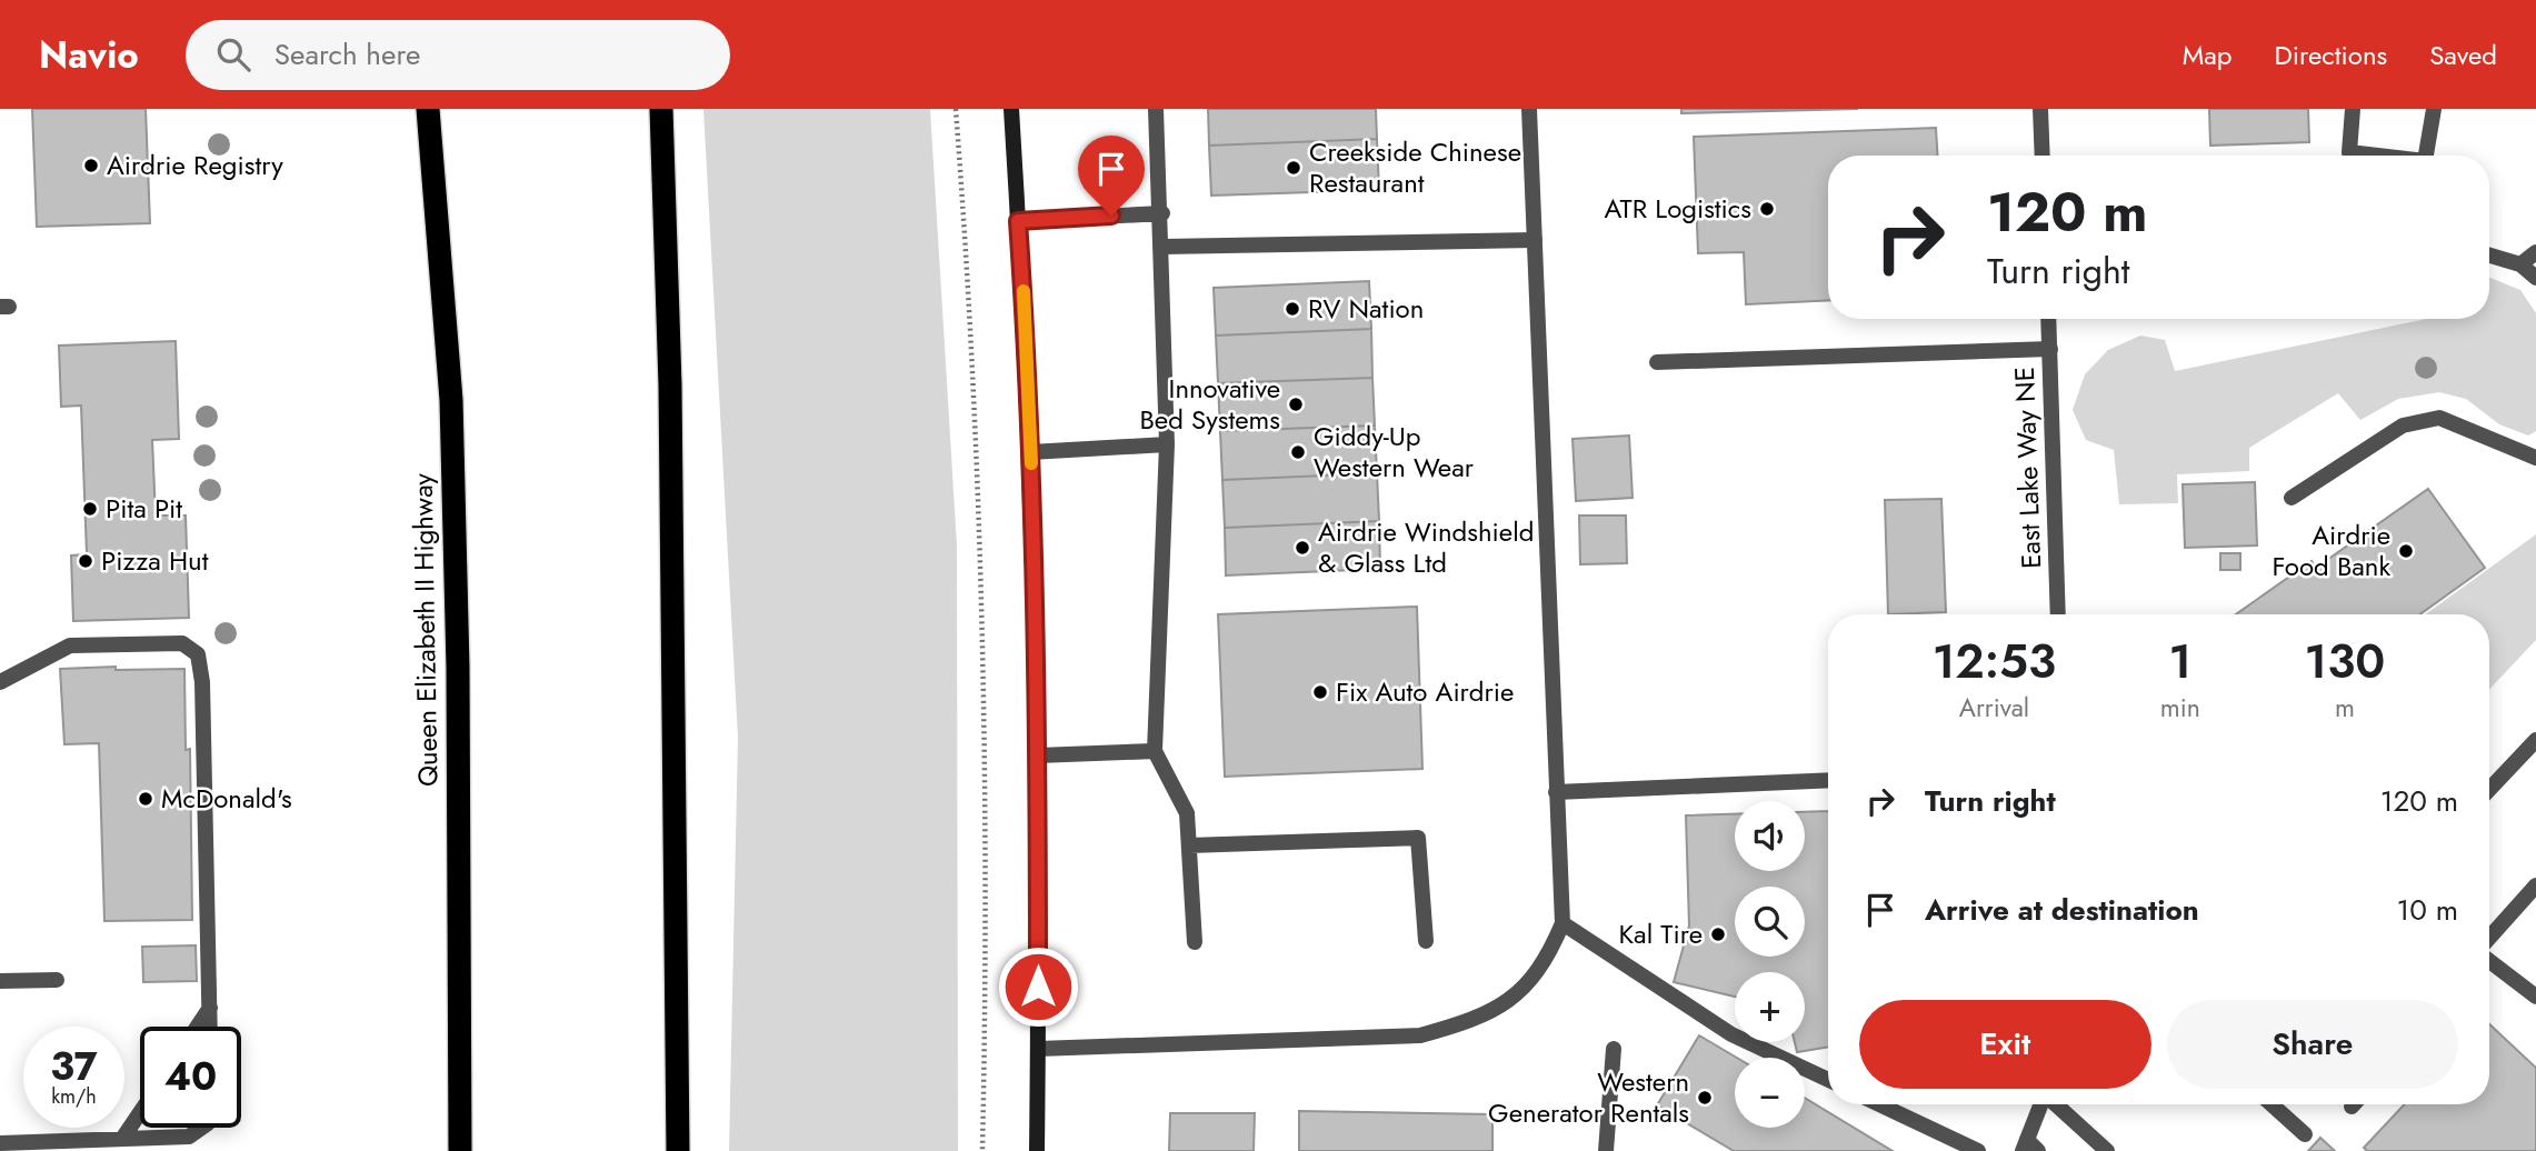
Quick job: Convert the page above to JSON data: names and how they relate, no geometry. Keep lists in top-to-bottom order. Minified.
{"streets":{"highway":["Queen Elizabeth II Highway"],"street":["East Lake Way NE"]},"places":["Airdrie Registry","Creekside Chinese Restaurant","ATR Logistics","RV Nation","Innovative Bed Systems","Giddy-Up Western Wear","Pita Pit","Airdrie Windshield & Glass Ltd","Airdrie Food Bank","Pizza Hut","Fix Auto Airdrie","McDonald's","Kal Tire","Western Generator Rentals"],"page":{"header":"Navio","search":"Search here","nav":["Map","Directions","Saved"],"turn":["120 m","Turn right"],"eta":["12:53","Arrival","1","min","130","m"],"list":[{"name":"Turn right","value":"120 m"},{"name":"Arrive at destination","value":"10 m"}],"map_buttons":["+","−"],"buttons":["Exit","Share"],"speed":"37 km/h","limit":"40"}}
